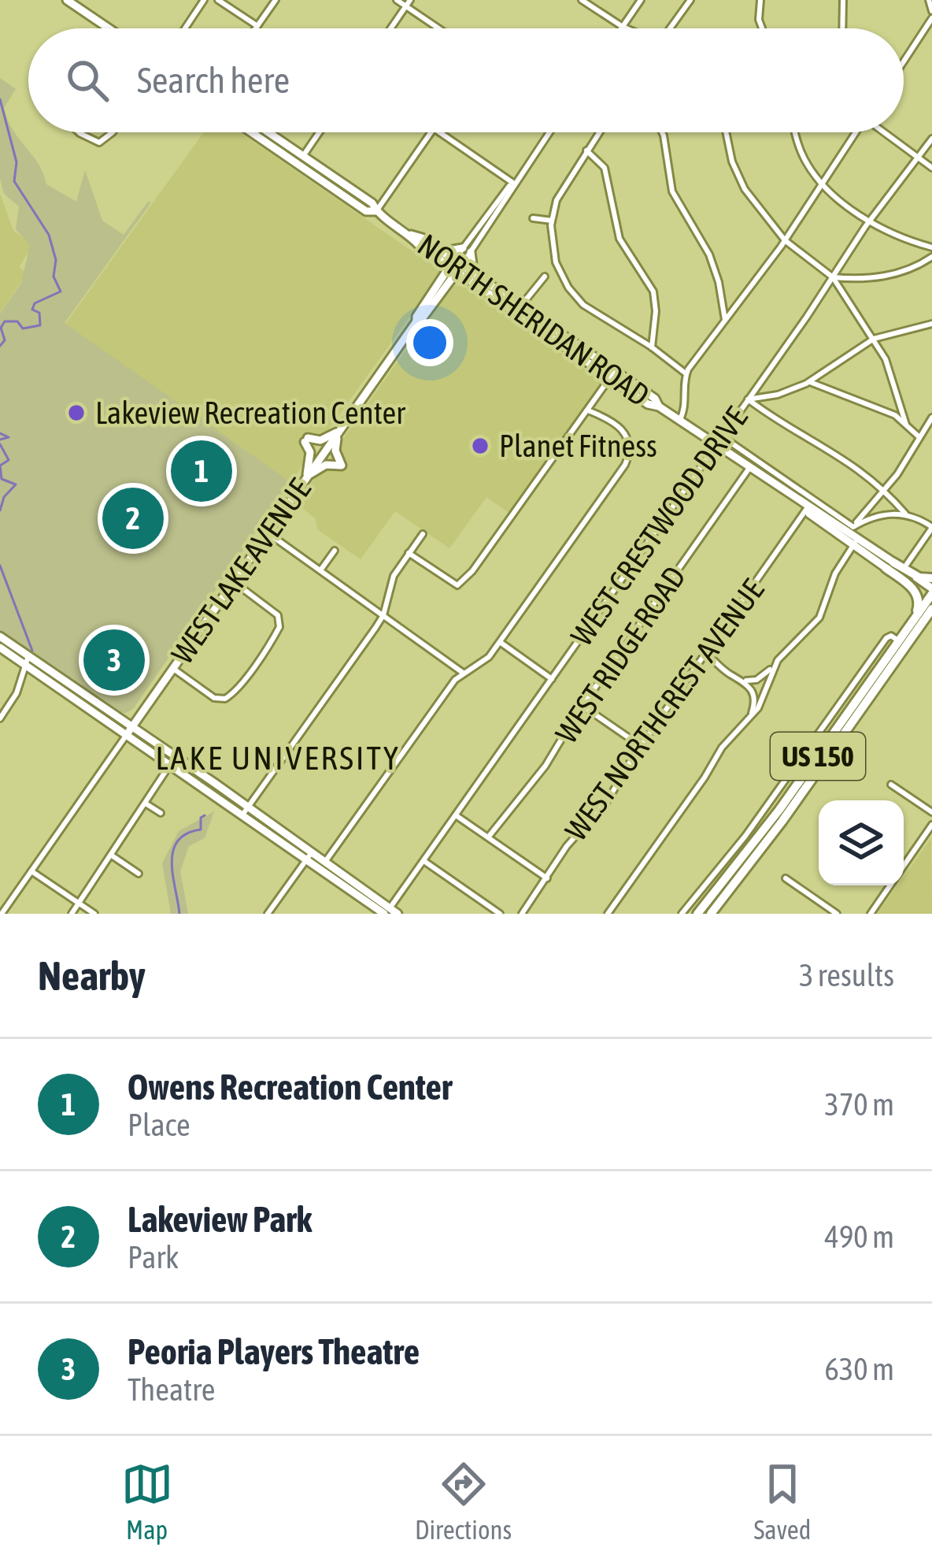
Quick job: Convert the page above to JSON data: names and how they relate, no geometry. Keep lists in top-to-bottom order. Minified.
{"streets":{"highway":["US 150"],"main road":["NORTH SHERIDAN ROAD","WEST LAKE AVENUE"],"street":["WEST CRESTWOOD DRIVE","WEST RIDGE ROAD","WEST NORTHCREST AVENUE"]},"crossings":[["NORTH SHERIDAN ROAD","WEST CRESTWOOD DRIVE"],["NORTH SHERIDAN ROAD","WEST LAKE AVENUE"],["NORTH SHERIDAN ROAD","WEST RIDGE ROAD"],["NORTH SHERIDAN ROAD","WEST NORTHCREST AVENUE"],["NORTH SHERIDAN ROAD","US 150"]],"districts":["LAKE UNIVERSITY"],"places":["Lakeview Recreation Center","Planet Fitness"],"page":{"search":"Search here","pins":["1","2","3"],"heading":["Nearby","3 results"],"list":[{"mark":"1","name":"Owens Recreation Center","note":"Place","value":"370 m"},{"mark":"2","name":"Lakeview Park","note":"Park","value":"490 m"},{"mark":"3","name":"Peoria Players Theatre","note":"Theatre","value":"630 m"}],"nav":["Map","Directions","Saved"]}}
